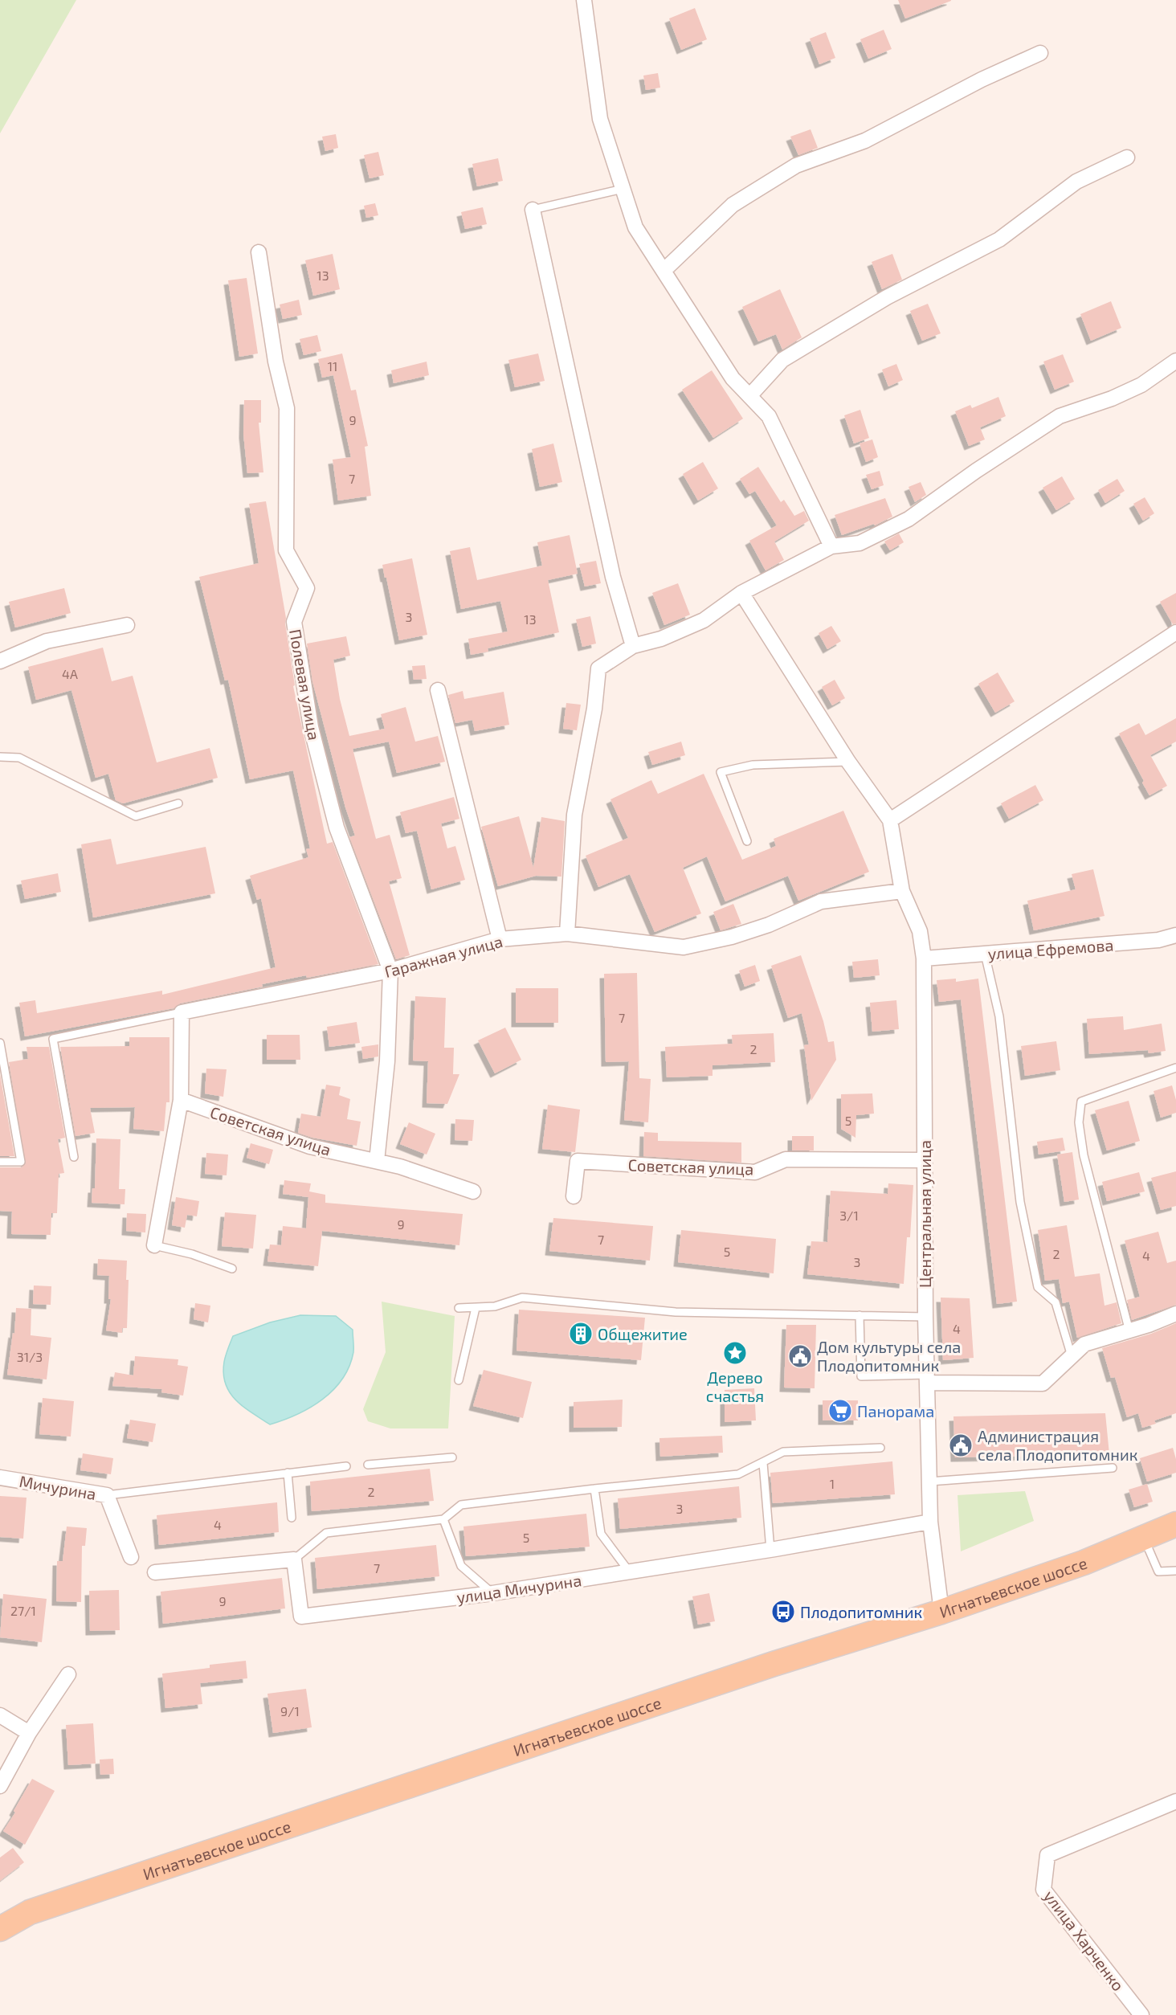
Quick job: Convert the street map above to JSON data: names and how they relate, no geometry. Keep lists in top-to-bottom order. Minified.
{"streets":{"main road":["Игнатьевское шоссе"],"street":["Полевая улица","улица Ефремова","Гаражная улица","Советская улица","Центральная улица","Мичурина","улица Мичурина","улица Харченко"]},"crossings":[["Полевая улица","Гаражная улица"],["улица Ефремова","Центральная улица"],["Гаражная улица","Центральная улица"],["Советская улица","Центральная улица"],["Центральная улица","Игнатьевское шоссе"],["Центральная улица","улица Мичурина"]],"places":{"building":["Общежитие"],"place":["Дерево счастья"],"public building":["Дом культуры села Плодопитомник","Администрация села Плодопитомник"],"supermarket":["Панорама"],"bus stop":["Плодопитомник"]},"house_numbers":["13","11","9","7","3","13","4А","7","2","5","3/1","9","7","5","2","4","3","4","31/3","1","2","3","4","5","7","9","27/1","9/1"]}
